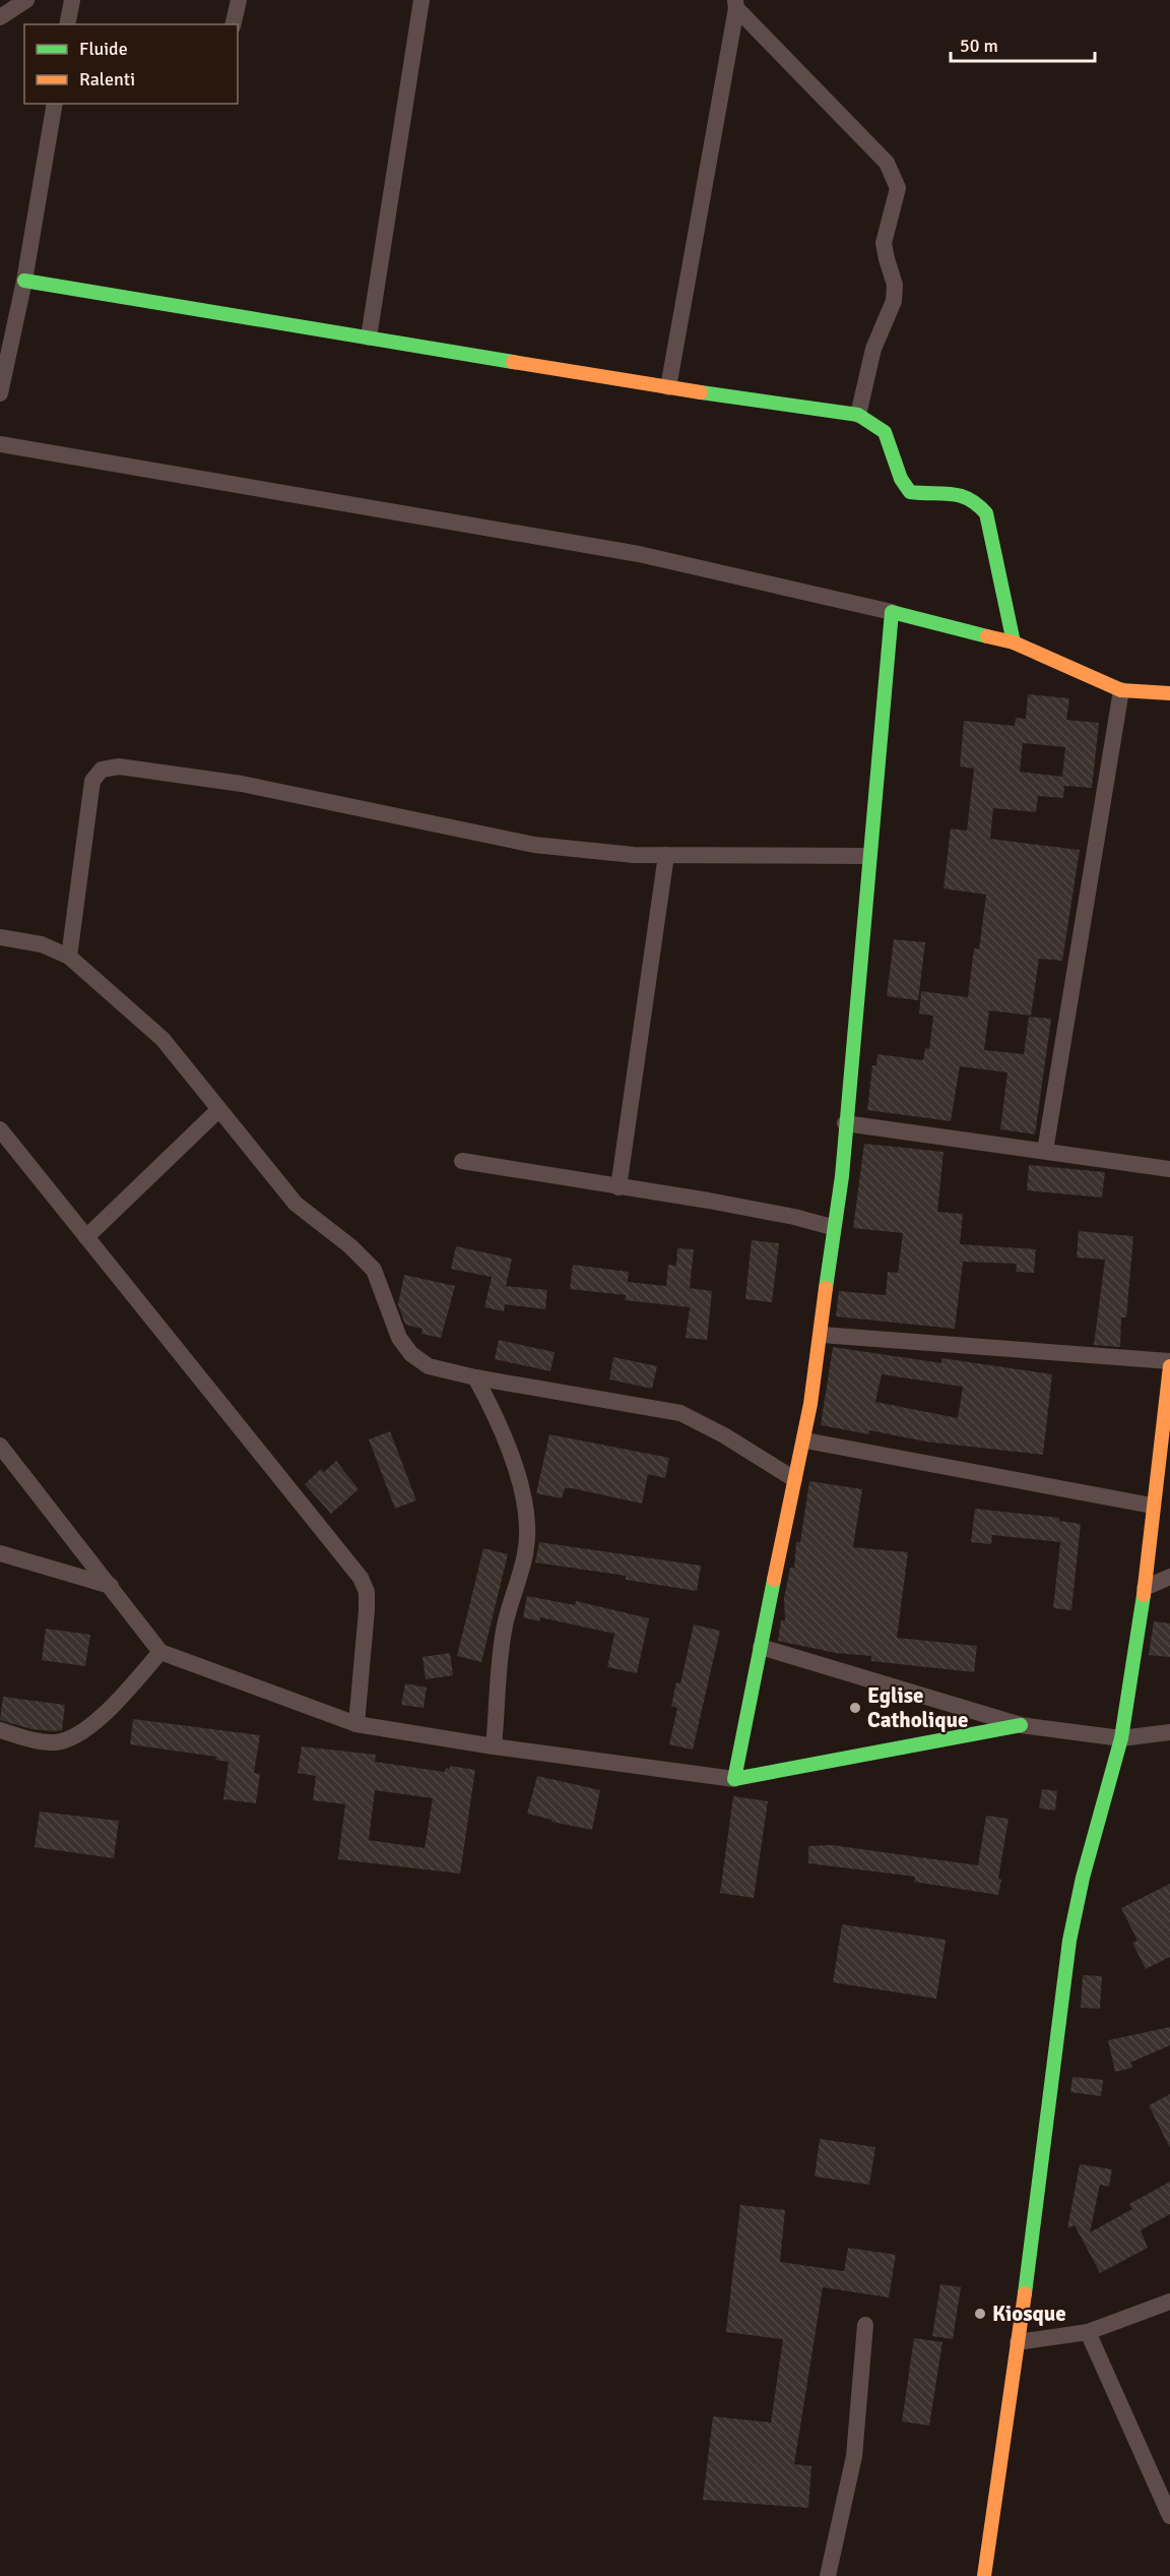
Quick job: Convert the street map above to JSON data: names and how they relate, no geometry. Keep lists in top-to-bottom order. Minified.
{"places":["Eglise Catholique","Kiosque"],"legend":["Fluide","Ralenti"],"scale_bar":"50 m"}
